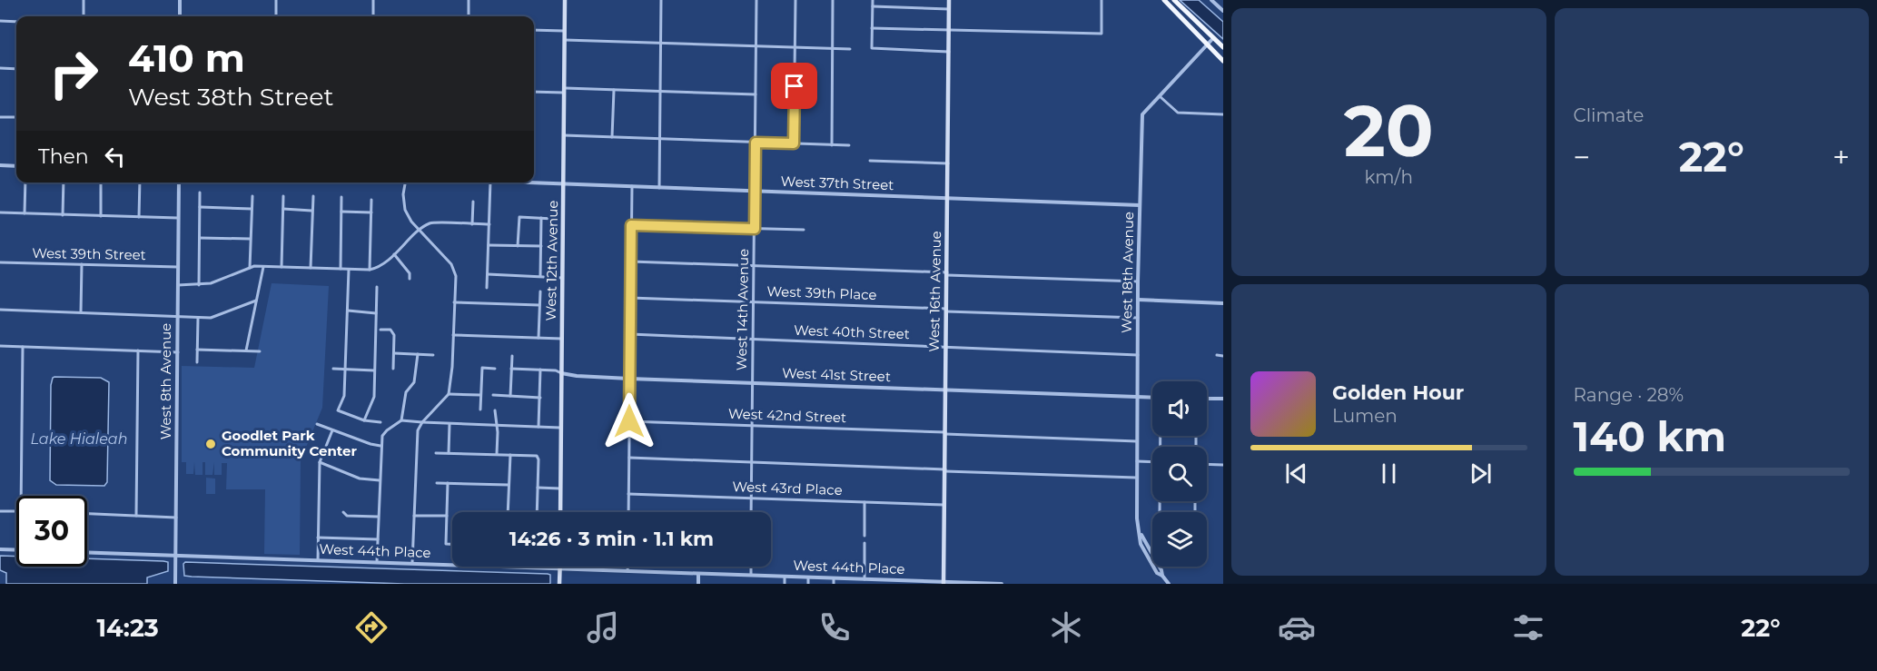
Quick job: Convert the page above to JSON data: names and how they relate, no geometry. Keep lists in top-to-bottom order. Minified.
{"streets":{"main road":["West 12th Avenue","West 16th Avenue"],"street":["West 37th Street","West 39th Street","West 18th Avenue","West 39th Place","West 14th Avenue","West 40th Street","West 41st Street","West 8th Avenue","West 42nd Street","West 43rd Place","West 44th Place"]},"crossings":[["West 37th Street","West 12th Avenue"],["West 37th Street","West 18th Avenue"],["West 37th Street","West 16th Avenue"],["West 37th Street","West 14th Avenue"],["West 39th Street","West 8th Avenue"],["West 12th Avenue","West 41st Street"],["West 18th Avenue","West 39th Place"],["West 18th Avenue","West 40th Street"],["West 18th Avenue","West 41st Street"],["West 18th Avenue","West 42nd Street"],["West 16th Avenue","West 39th Place"],["West 16th Avenue","West 40th Street"],["West 16th Avenue","West 41st Street"],["West 16th Avenue","West 42nd Street"],["West 16th Avenue","West 43rd Place"],["West 16th Avenue","West 44th Place"],["West 39th Place","West 14th Avenue"],["West 14th Avenue","West 40th Street"],["West 14th Avenue","West 41st Street"],["West 14th Avenue","West 42nd Street"],["West 14th Avenue","West 43rd Place"],["West 8th Avenue","West 44th Place"]],"water":["Lake Hialeah"],"places":["Goodlet Park Community Center"],"page":{"tile":[["20","km/h"],"Climate",["Range · 28%","140 km"]],"turn":["410 m","West 38th Street"],"then":"Then","heat":["−","22°","+"],"song":["Golden Hour","Lumen"],"limit":"30","trip":"14:26 · 3 min · 1.1 km","tabs":["14:23","22°"]}}
